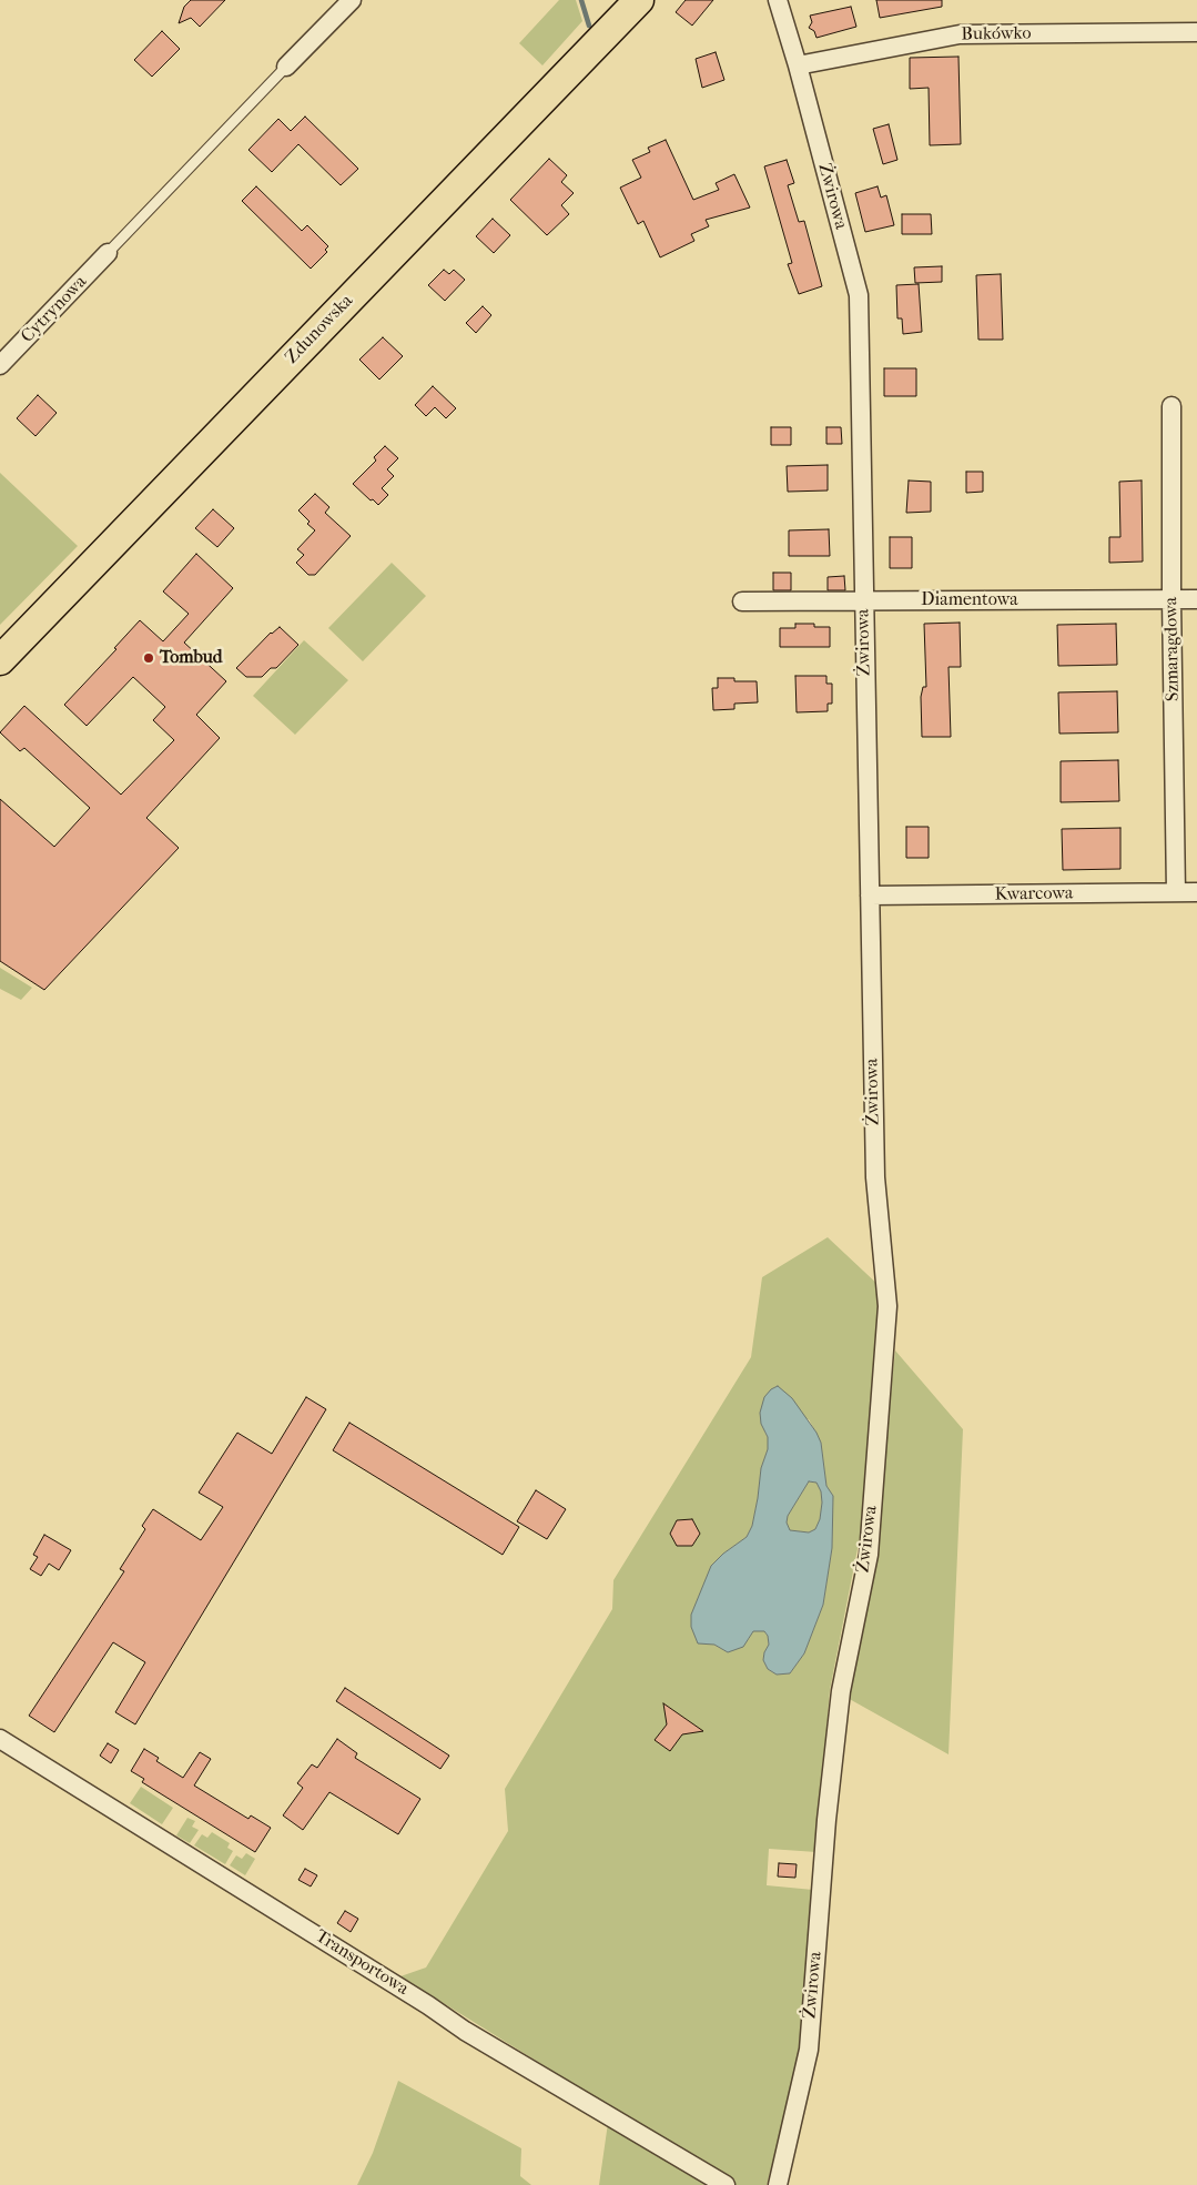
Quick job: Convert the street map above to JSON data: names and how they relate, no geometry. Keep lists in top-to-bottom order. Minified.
{"streets":{"main road":["Zdunowska"],"street":["Bukówko","Żwirowa","Cytrynowa","Diamentowa","Szmaragdowa","Kwarcowa","Transportowa"]},"crossings":[["Bukówko","Żwirowa"],["Żwirowa","Diamentowa"],["Żwirowa","Kwarcowa"],["Diamentowa","Szmaragdowa"],["Szmaragdowa","Kwarcowa"]],"places":["Tombud"]}
